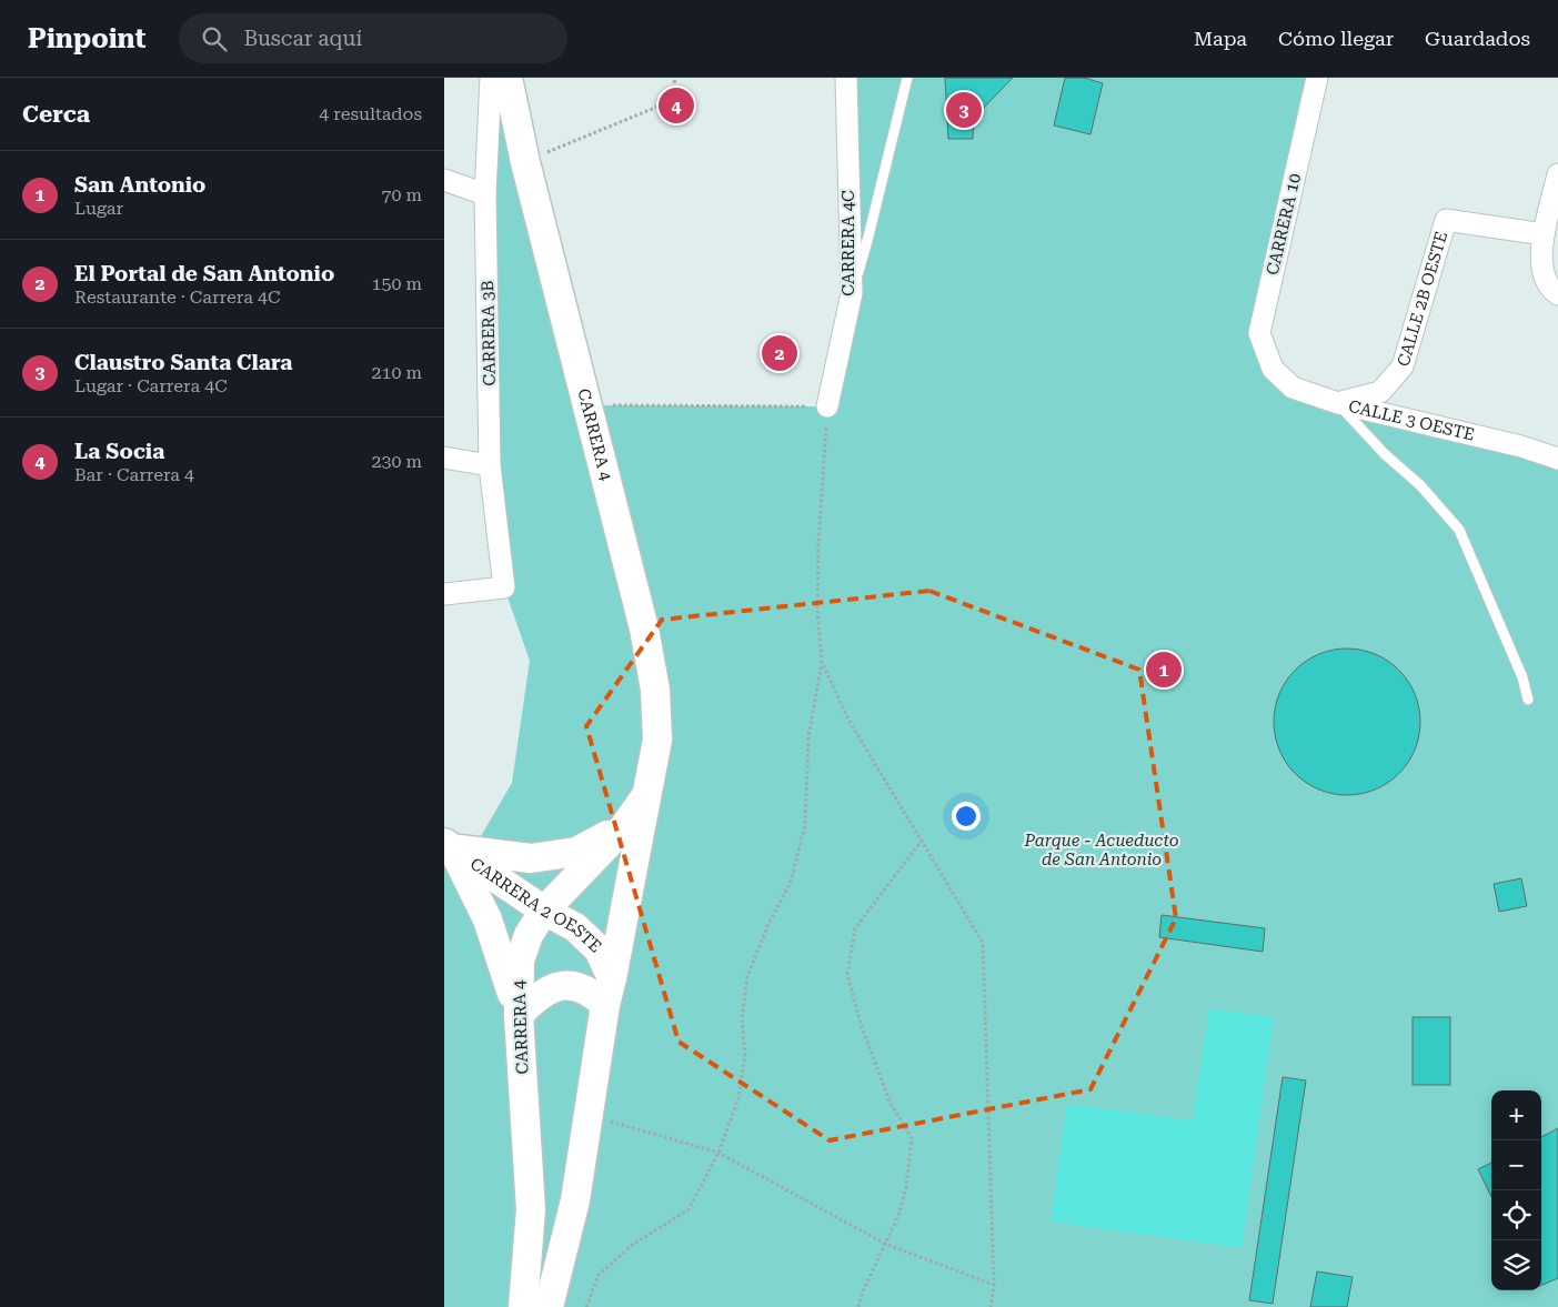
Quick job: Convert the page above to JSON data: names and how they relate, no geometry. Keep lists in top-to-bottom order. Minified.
{"streets":{"main road":["CARRERA 4","CARRERA 2 OESTE"],"street":["CARRERA 10","CARRERA 4C","CALLE 2B OESTE","CARRERA 3B","CALLE 3 OESTE"]},"crossings":[["CARRERA 10","CALLE 3 OESTE"],["CALLE 2B OESTE","CALLE 3 OESTE"],["CARRERA 4","CARRERA 2 OESTE"]],"parks":["Parque - Acueducto de San Antonio"],"page":{"header":"Pinpoint","search":"Buscar aquí","nav":["Mapa","Cómo llegar","Guardados"],"heading":["Cerca","4 resultados"],"pins":["4","3","2","1"],"list":[{"mark":"1","name":"San Antonio","note":"Lugar","value":"70 m"},{"mark":"2","name":"El Portal de San Antonio","note":"Restaurante · Carrera 4C","value":"150 m"},{"mark":"3","name":"Claustro Santa Clara","note":"Lugar · Carrera 4C","value":"210 m"},{"mark":"4","name":"La Socia","note":"Bar · Carrera 4","value":"230 m"}],"map_buttons":["+","−"]}}
